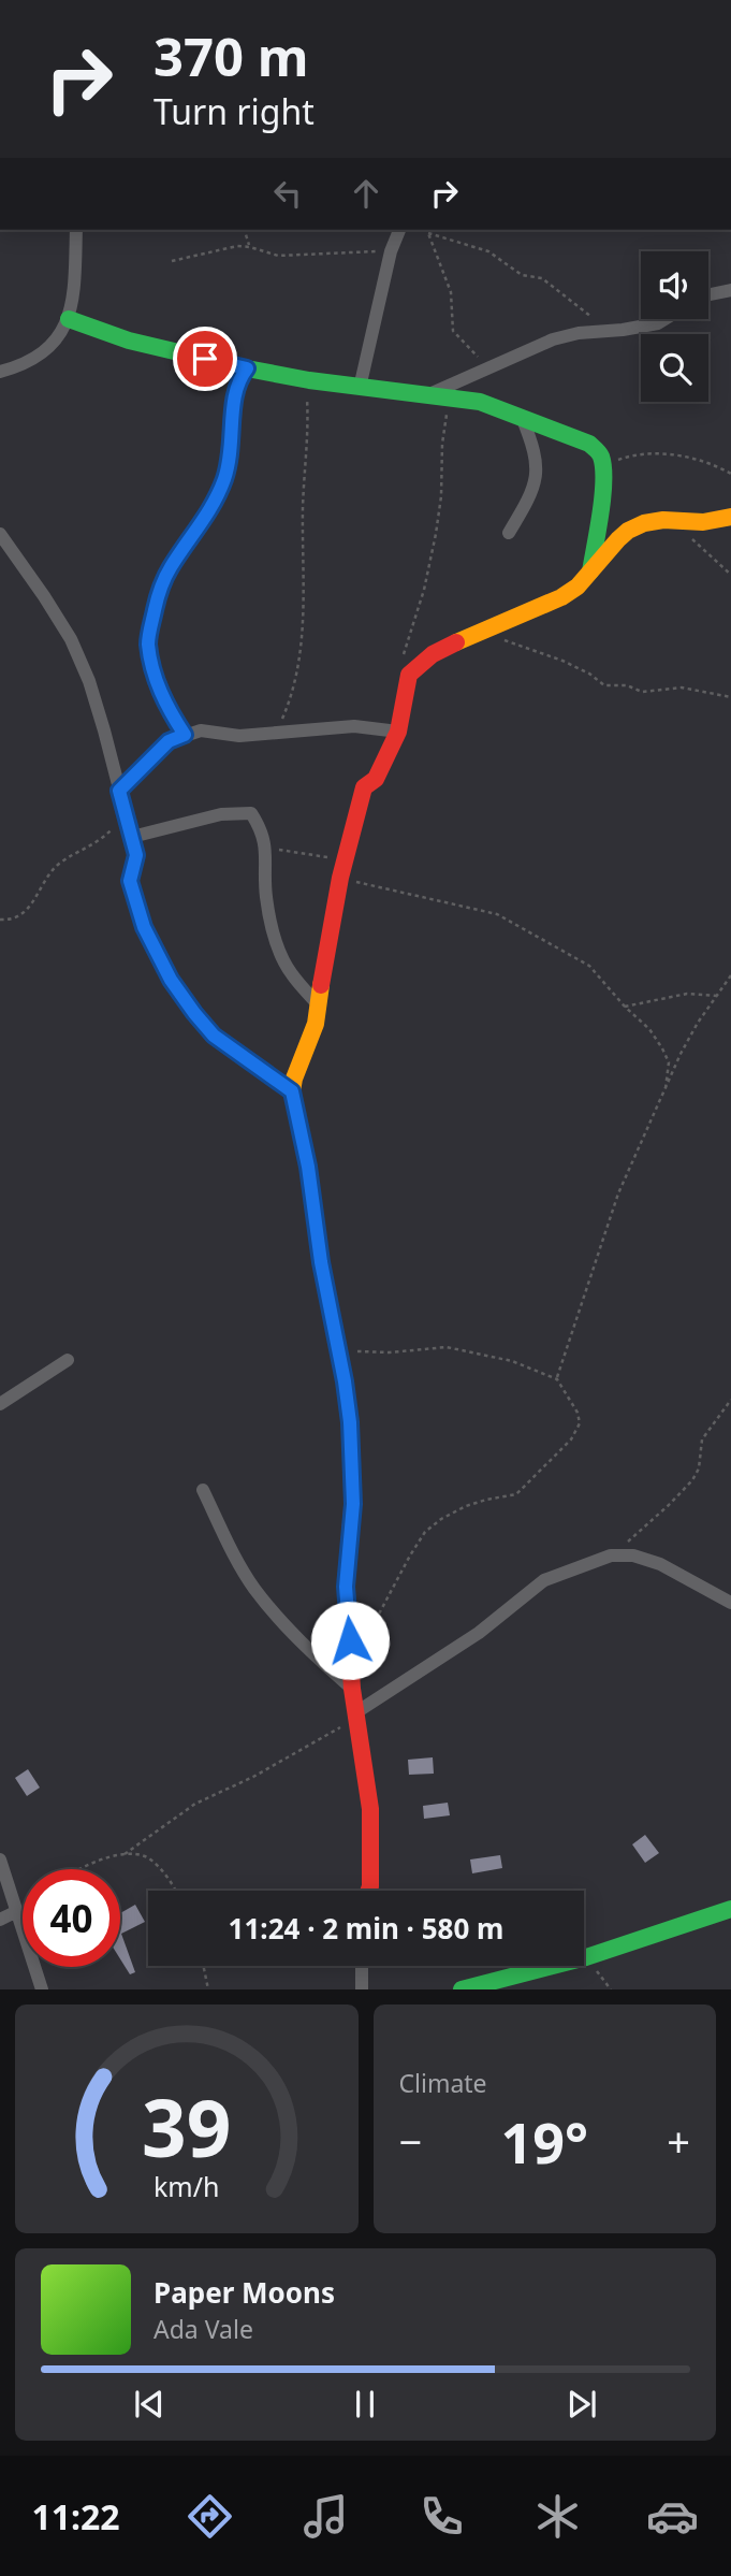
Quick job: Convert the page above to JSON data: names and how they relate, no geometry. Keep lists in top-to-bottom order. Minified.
{"page":{"turn":["370 m","Turn right"],"limit":"40","trip":"11:24 · 2 min · 580 m","tile":"Climate","heat":["−","19°","+"],"song":["Paper Moons","Ada Vale"],"tabs":"11:22","gauge":["39","km/h"]}}
